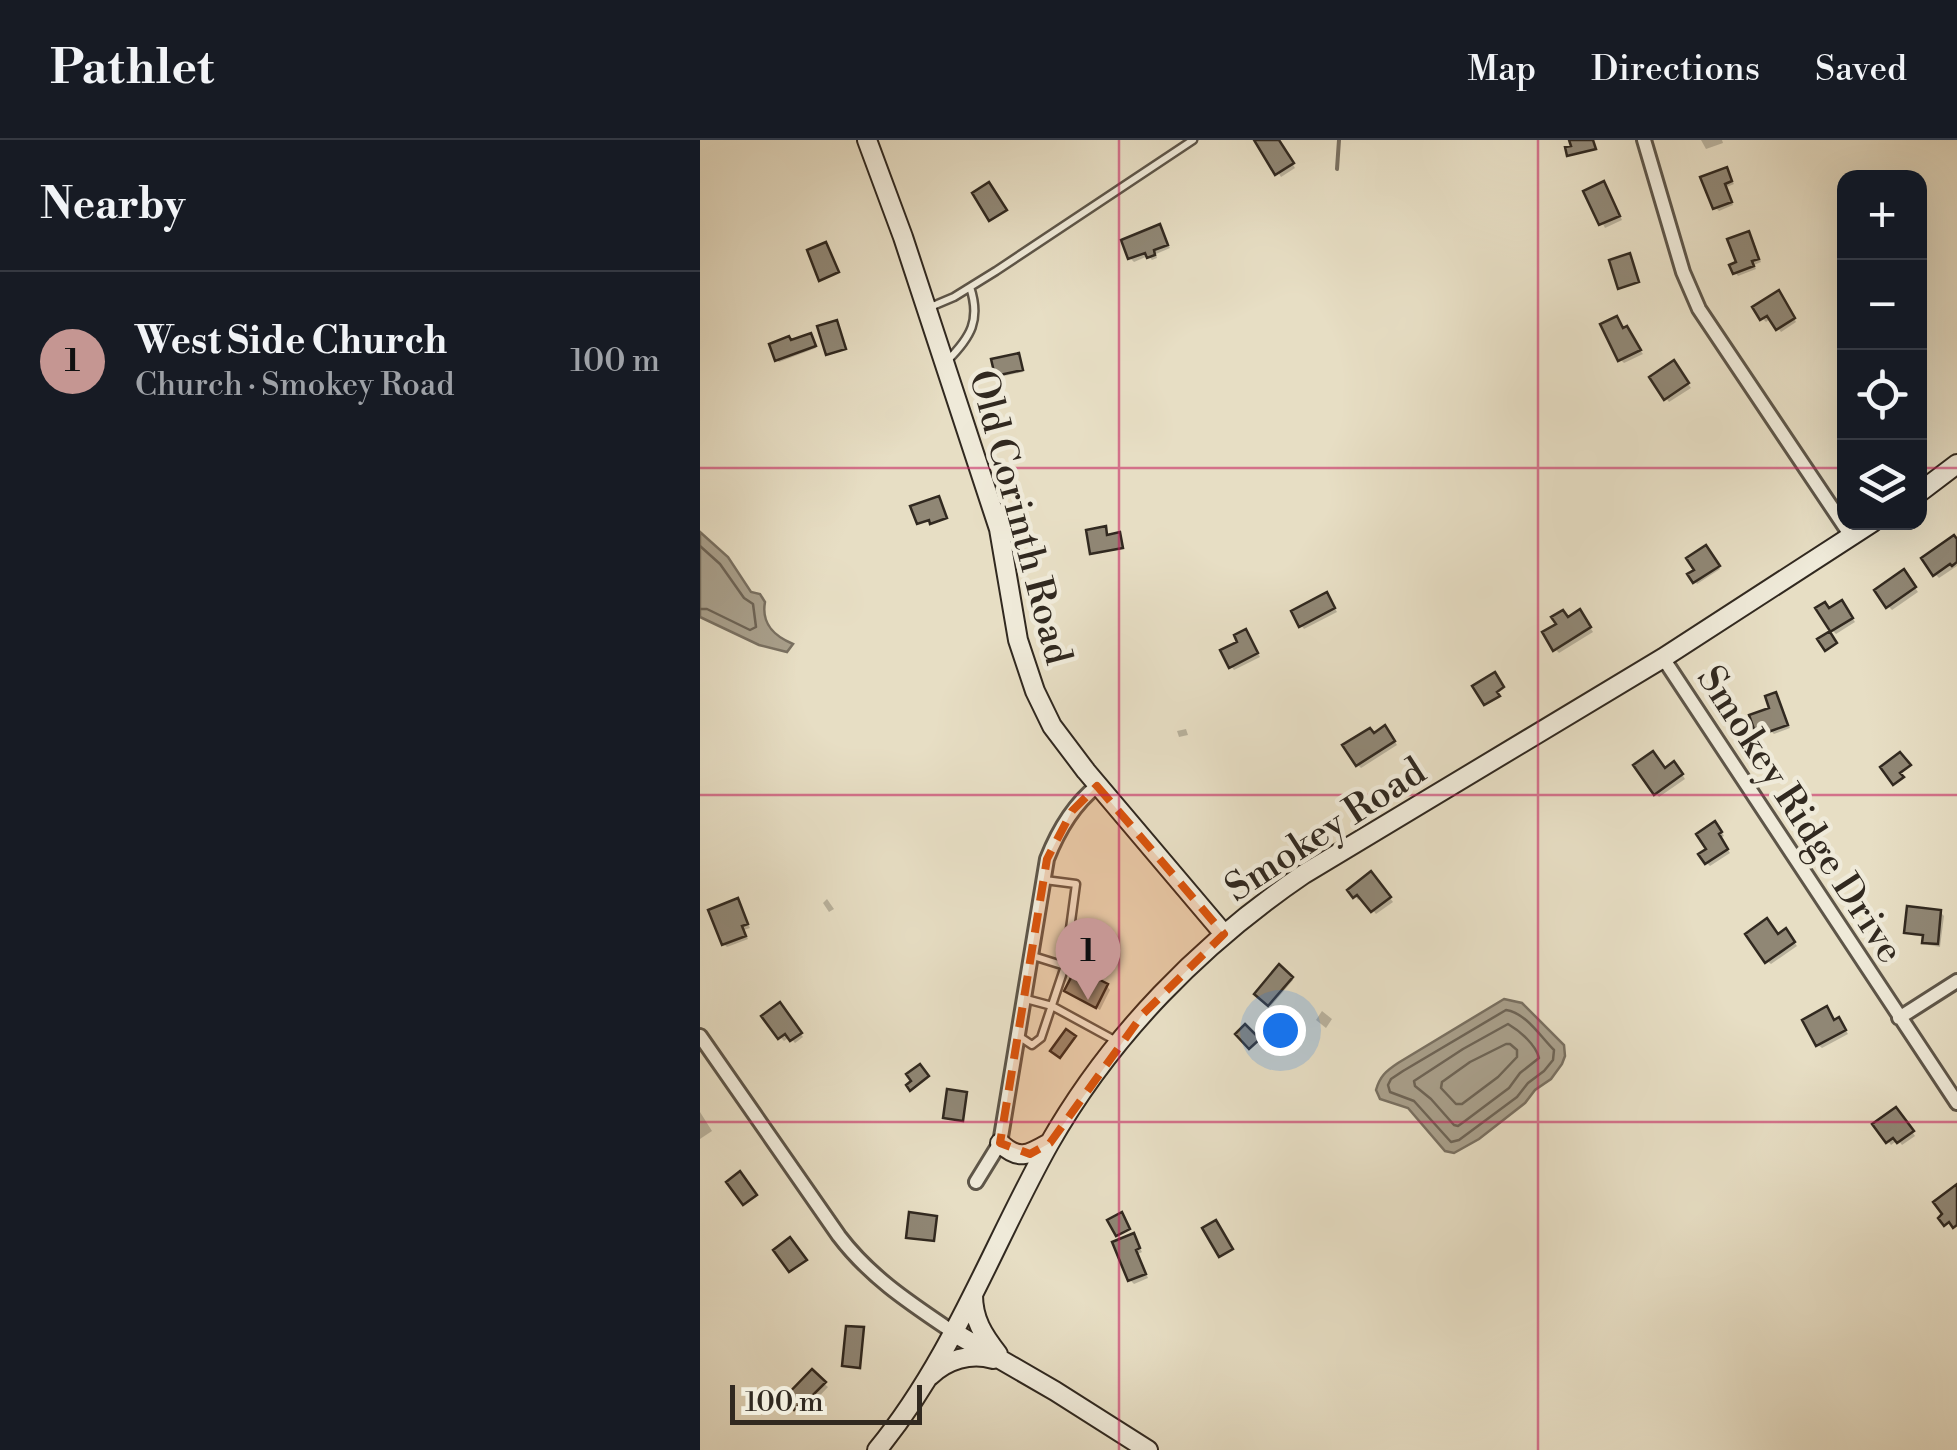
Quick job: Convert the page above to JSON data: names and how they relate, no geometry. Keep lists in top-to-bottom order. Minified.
{"streets":{"street":["Old Corinth Road","Smokey Ridge Drive","Smokey Road"]},"crossings":[["Old Corinth Road","Smokey Road"],["Smokey Ridge Drive","Smokey Road"]],"scale_bar":"100 m","page":{"header":"Pathlet","nav":["Map","Directions","Saved"],"heading":"Nearby","map_buttons":["+","−"],"list":[{"mark":"1","name":"West Side Church","note":"Church · Smokey Road","value":"100 m"}],"pins":"1","scale":"100 m"}}
